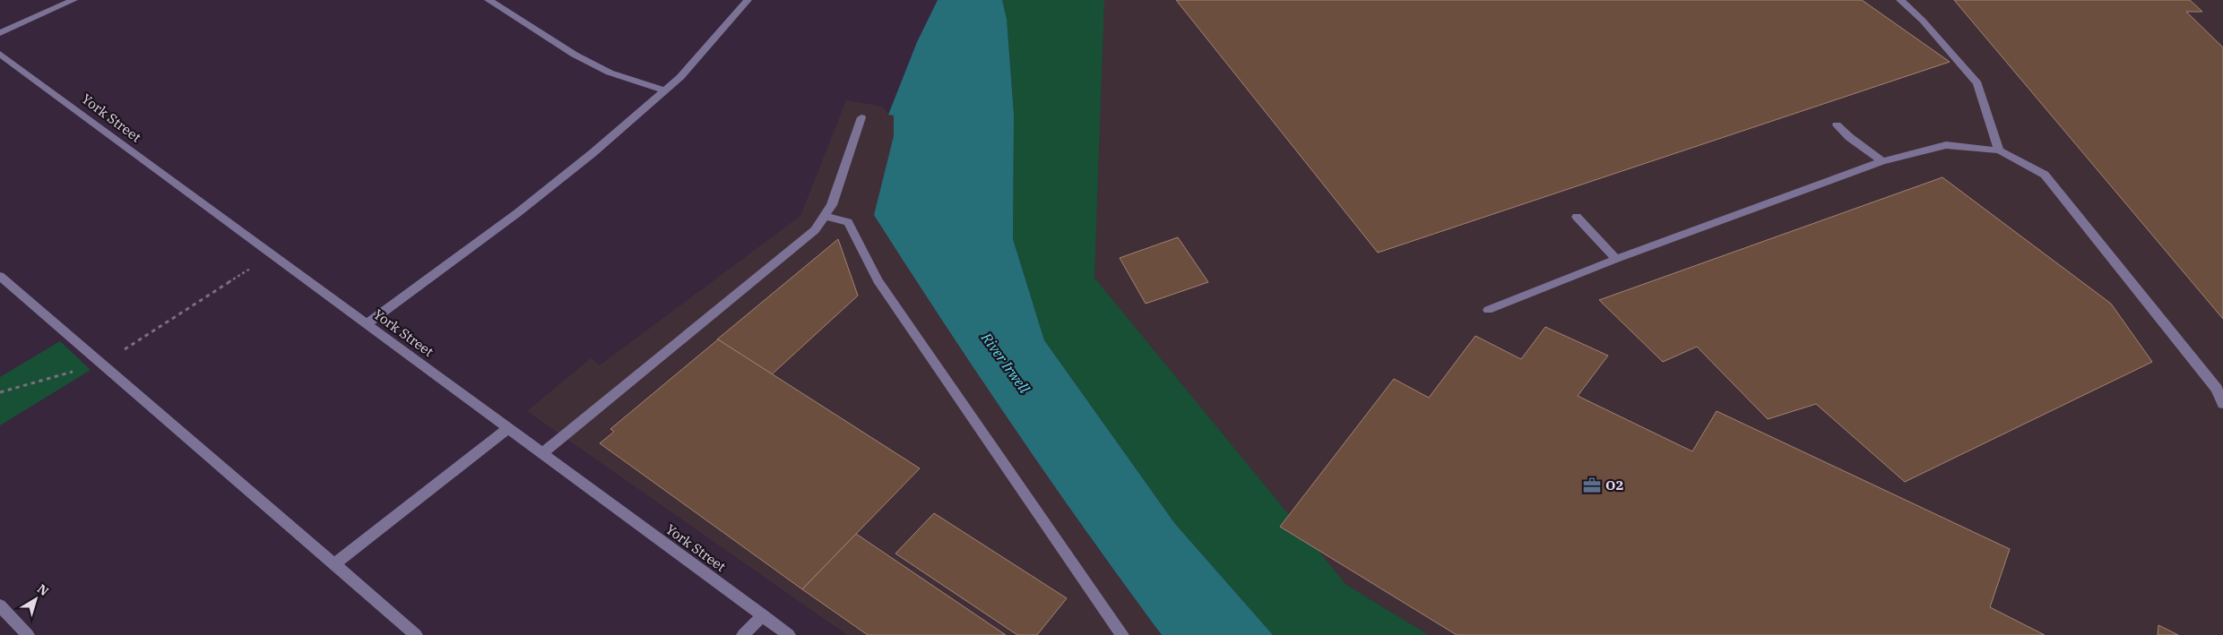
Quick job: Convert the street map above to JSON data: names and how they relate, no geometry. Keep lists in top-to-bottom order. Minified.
{"streets":{"street":["York Street"]},"water":["River Irwell"],"places":{"office":["O2"]},"north":"top right"}
